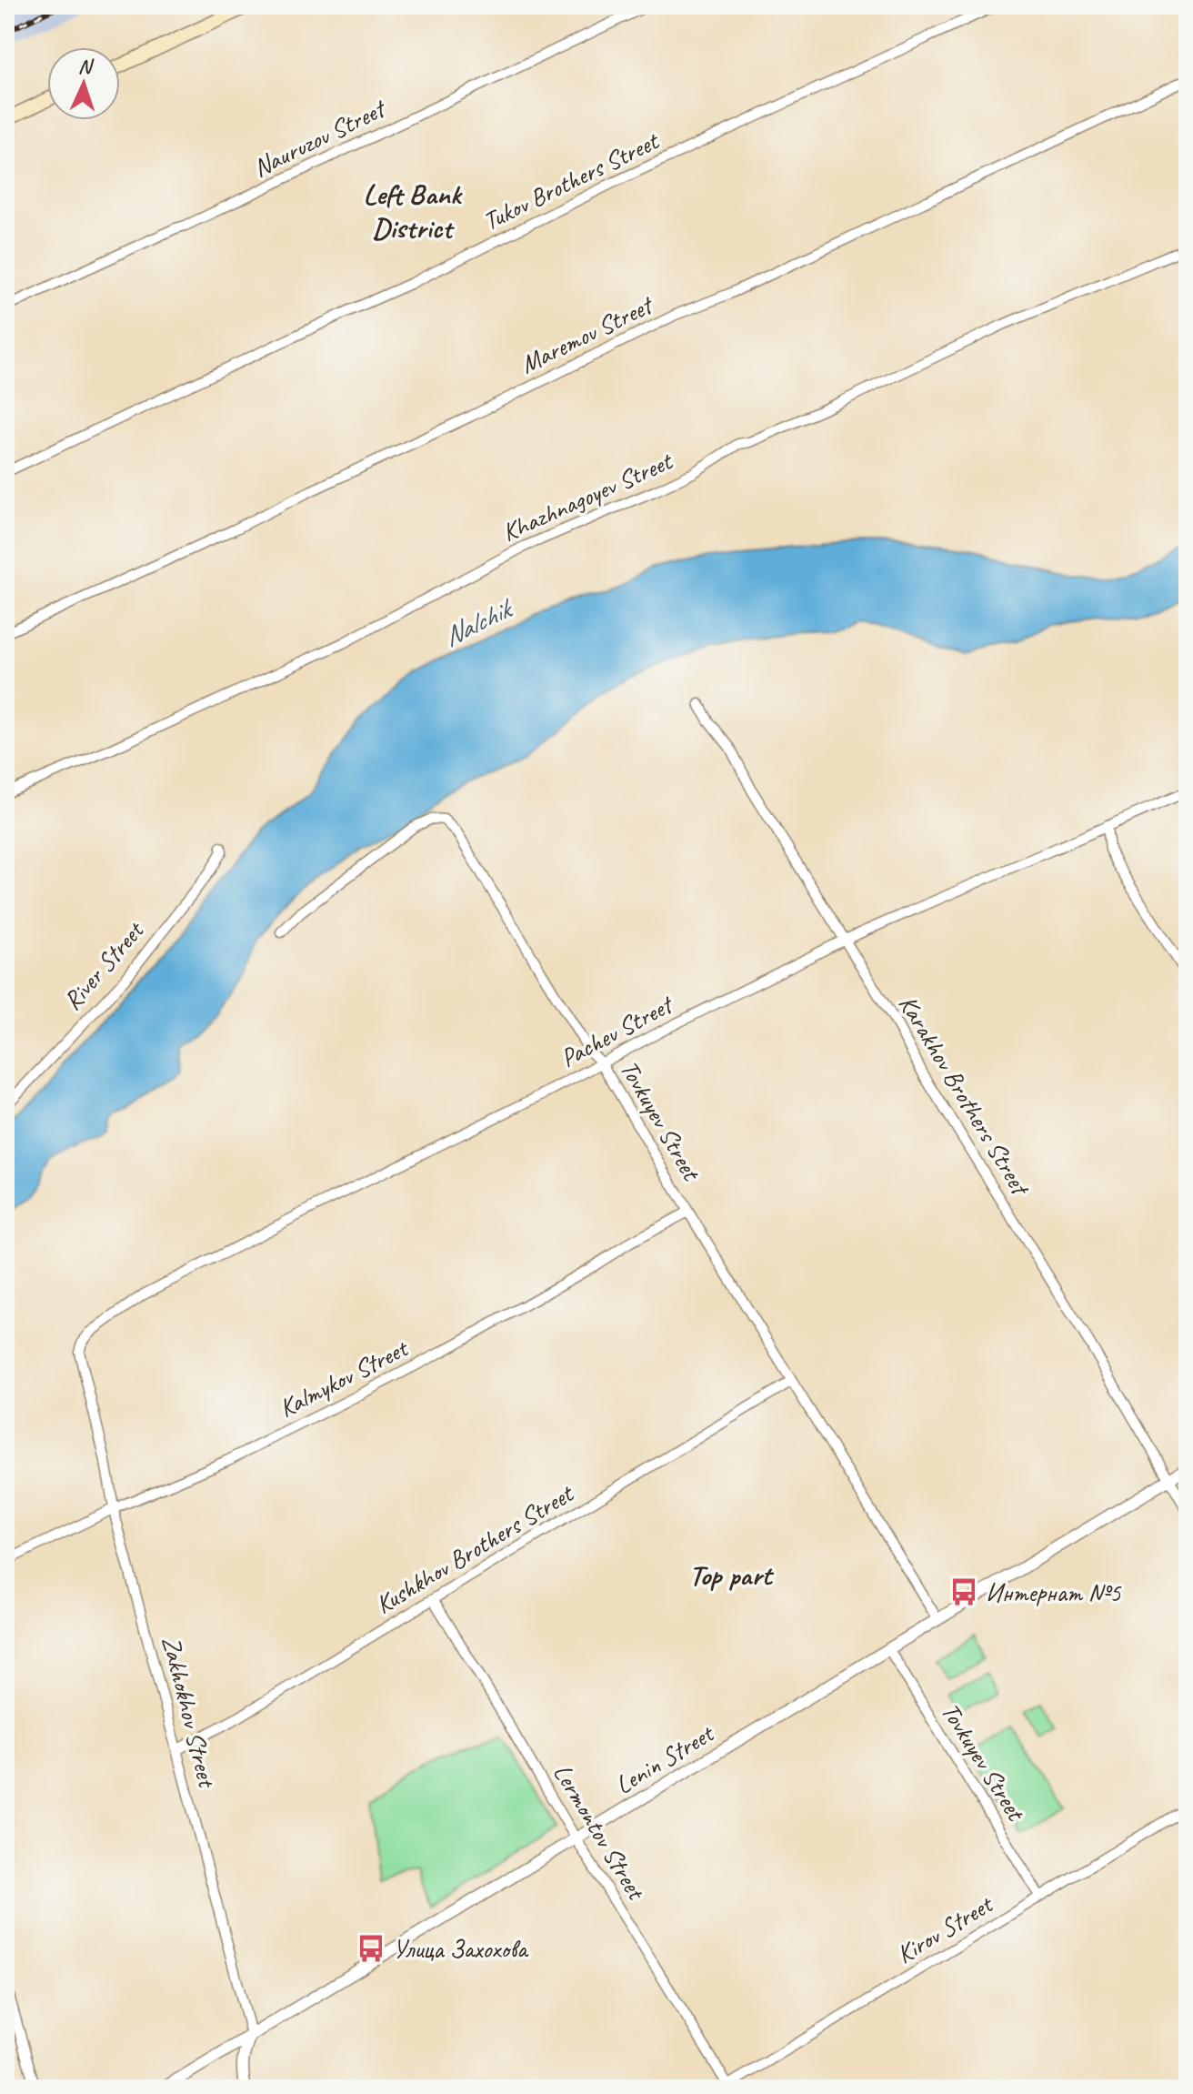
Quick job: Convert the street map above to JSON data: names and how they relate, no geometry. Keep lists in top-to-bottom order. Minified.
{"streets":{"street":["Nauruzov Street","Tukov Brothers Street","Maremov Street","Khazhnagoyev Street","River Street","Pachev Street","Karakhov Brothers Street","Tovkuyev Street","Kalmykov Street","Kushkhov Brothers Street","Zakhokhov Street","Lenin Street","Lermontov Street","Kirov Street"]},"crossings":[["Pachev Street","Karakhov Brothers Street"],["Pachev Street","Tovkuyev Street"],["Pachev Street","Zakhokhov Street"],["Karakhov Brothers Street","Lenin Street"],["Tovkuyev Street","Kalmykov Street"],["Tovkuyev Street","Kushkhov Brothers Street"],["Tovkuyev Street","Lenin Street"],["Tovkuyev Street","Kirov Street"],["Kalmykov Street","Zakhokhov Street"],["Kushkhov Brothers Street","Zakhokhov Street"],["Kushkhov Brothers Street","Lermontov Street"],["Zakhokhov Street","Lenin Street"],["Lenin Street","Lermontov Street"],["Lermontov Street","Kirov Street"]],"districts":["Left Bank District","Top part"],"water":["Nalchik"],"places":{"bus stop":["Интернат №5","Улица Захохова"]},"north":"top"}
